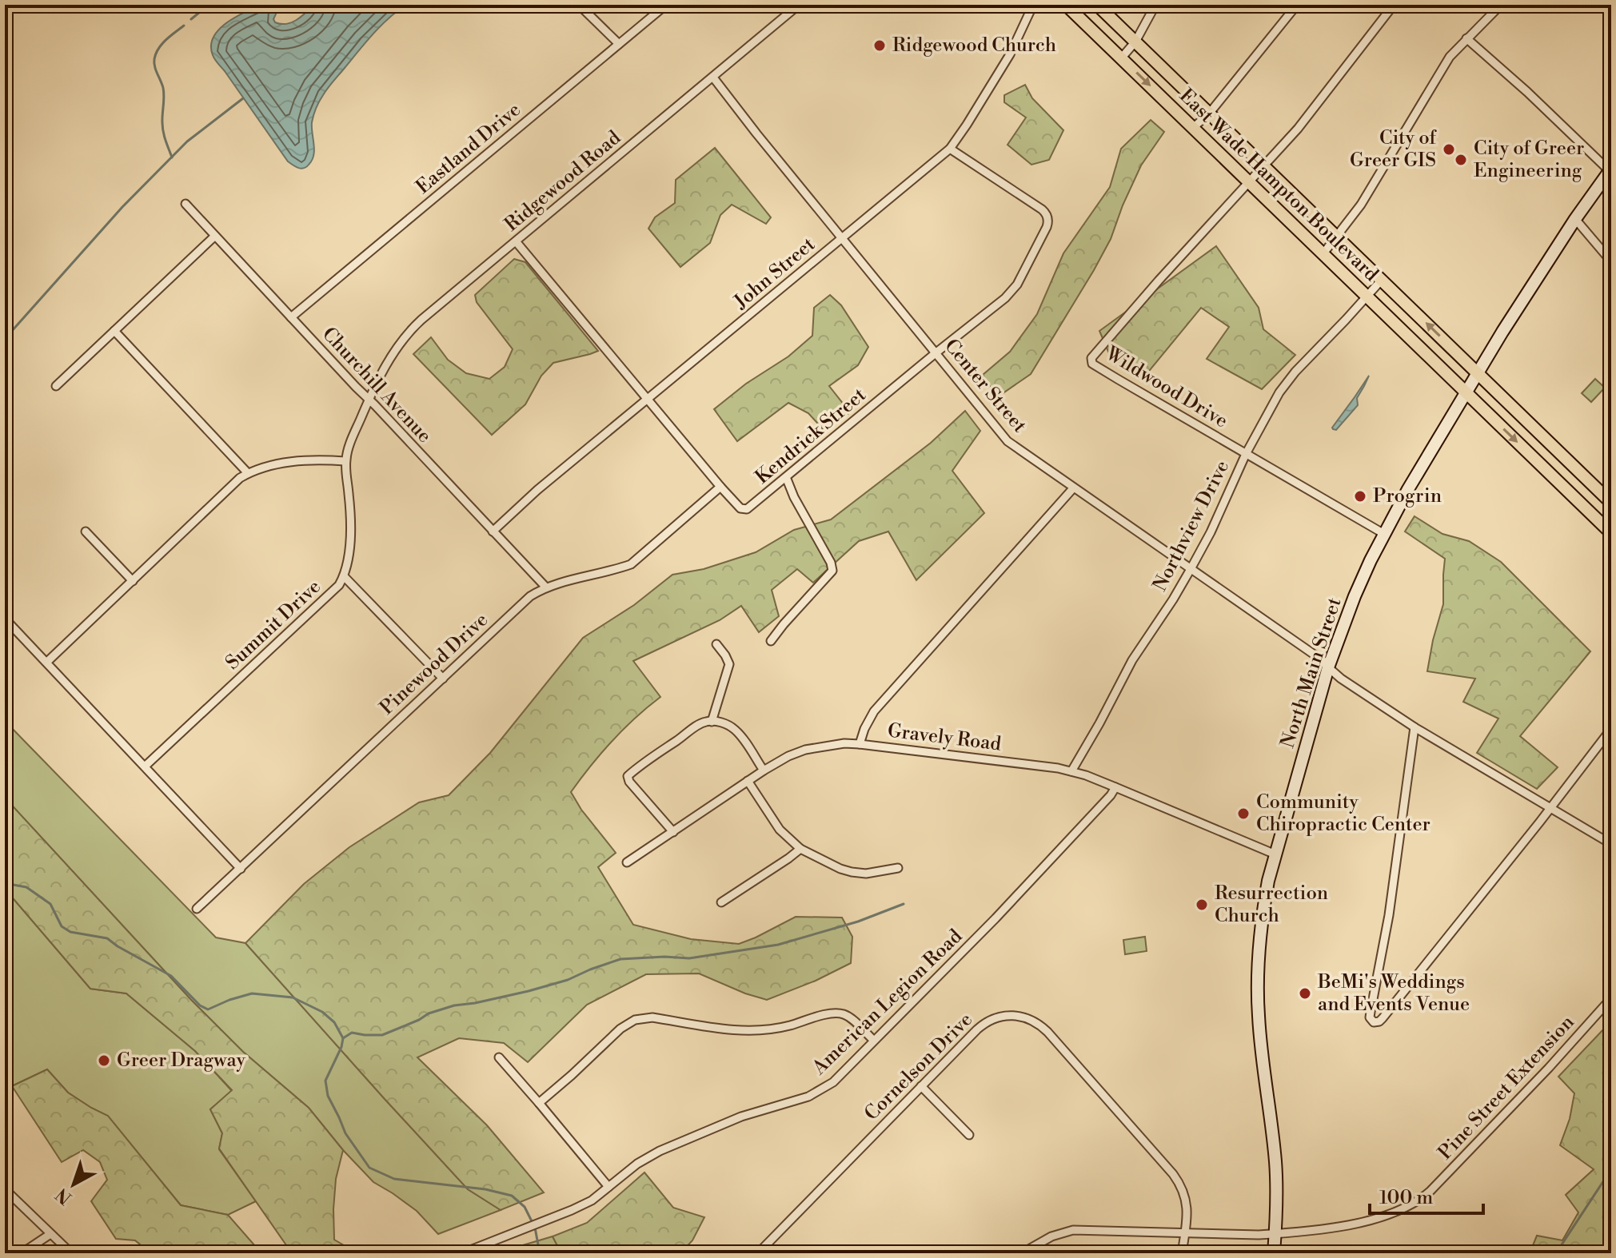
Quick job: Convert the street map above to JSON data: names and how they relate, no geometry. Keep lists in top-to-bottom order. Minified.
{"streets":{"main road":["East Wade Hampton Boulevard","North Main Street"],"street":["Eastland Drive","Ridgewood Road","John Street","Churchill Avenue","Center Street","Wildwood Drive","Kendrick Street","Northview Drive","Summit Drive","Pinewood Drive","Gravely Road","American Legion Road","Cornelson Drive","Pine Street Extension"]},"crossings":[["Eastland Drive","Churchill Avenue"],["Ridgewood Road","Churchill Avenue"],["Ridgewood Road","Center Street"],["Ridgewood Road","Kendrick Street"],["Ridgewood Road","Summit Drive"],["East Wade Hampton Boulevard","Wildwood Drive"],["East Wade Hampton Boulevard","Northview Drive"],["East Wade Hampton Boulevard","North Main Street"],["John Street","Churchill Avenue"],["John Street","Center Street"],["John Street","Kendrick Street"],["Churchill Avenue","Summit Drive"],["Churchill Avenue","Pinewood Drive"],["Center Street","Kendrick Street"],["Center Street","Northview Drive"],["Center Street","North Main Street"],["Wildwood Drive","Northview Drive"],["Wildwood Drive","North Main Street"],["Kendrick Street","Pinewood Drive"],["Northview Drive","Gravely Road"],["North Main Street","Gravely Road"],["North Main Street","Pine Street Extension"],["Gravely Road","American Legion Road"]],"places":["Ridgewood Church","City of Greer GIS","City of Greer Engineering","Progrin","Community Chiropractic Center","Resurrection Church","BeMi's Weddings and Events Venue","Greer Dragway"],"scale_bar":"100 m","north":"bottom left"}
